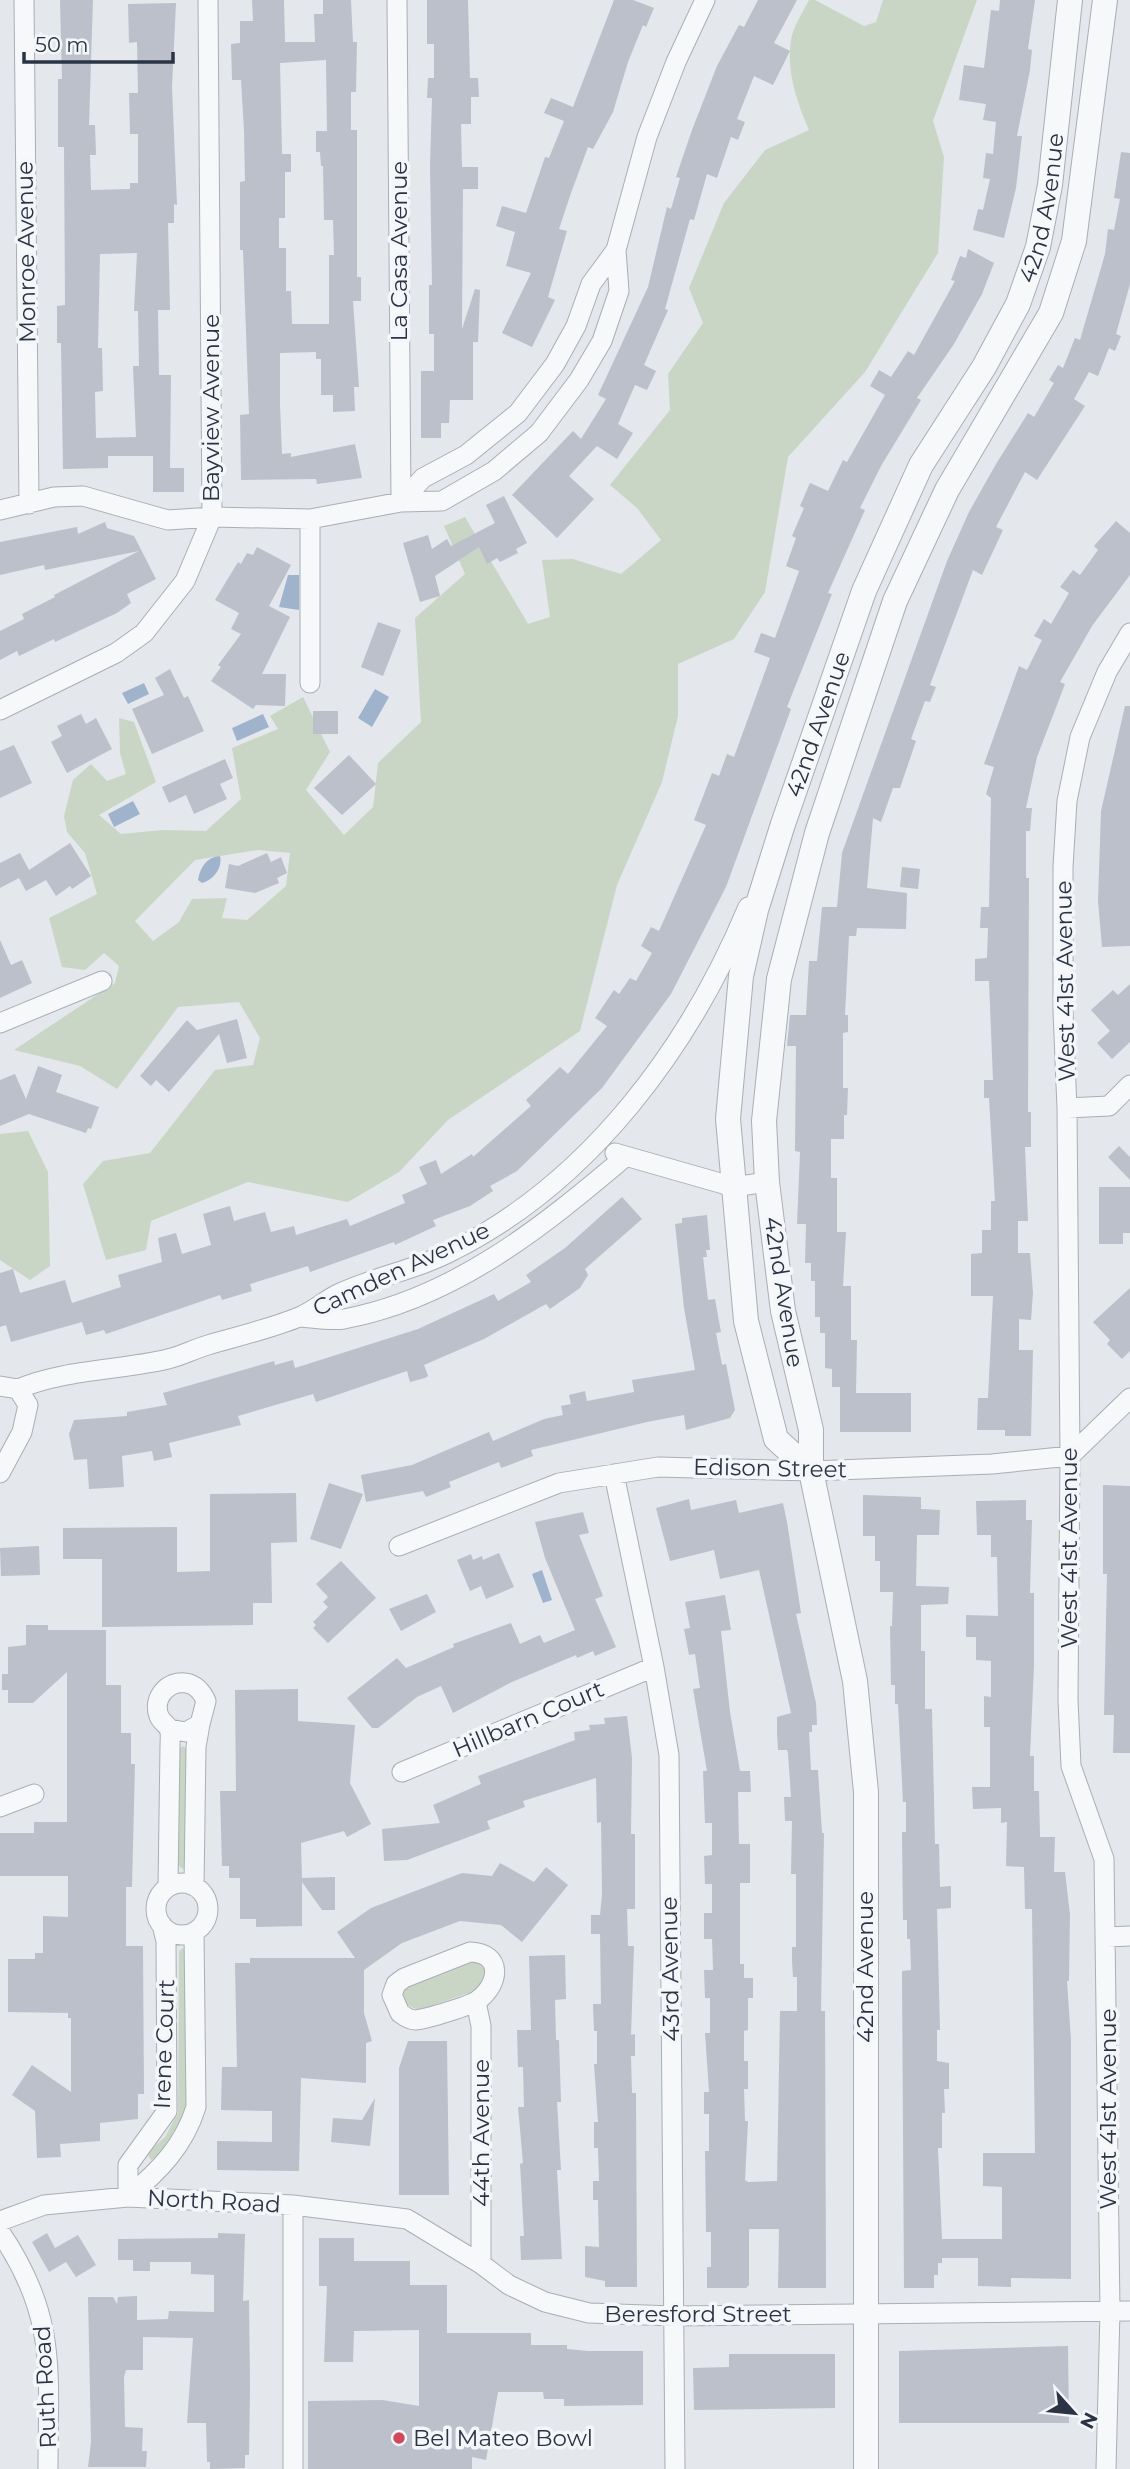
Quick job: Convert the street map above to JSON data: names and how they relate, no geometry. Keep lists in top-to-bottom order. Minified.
{"streets":{"street":["42nd Avenue","La Casa Avenue","Monroe Avenue","Bayview Avenue","West 41st Avenue","Camden Avenue","Edison Street","Hillbarn Court","43rd Avenue","Irene Court","44th Avenue","North Road","Beresford Street","Ruth Road"]},"crossings":[["42nd Avenue","Camden Avenue"],["42nd Avenue","Edison Street"],["42nd Avenue","Beresford Street"],["West 41st Avenue","Edison Street"],["West 41st Avenue","Beresford Street"],["Edison Street","43rd Avenue"],["Hillbarn Court","43rd Avenue"],["43rd Avenue","Beresford Street"],["Irene Court","North Road"],["44th Avenue","Beresford Street"],["North Road","Beresford Street"]],"places":["Bel Mateo Bowl"],"scale_bar":"50 m","north":"bottom right"}
